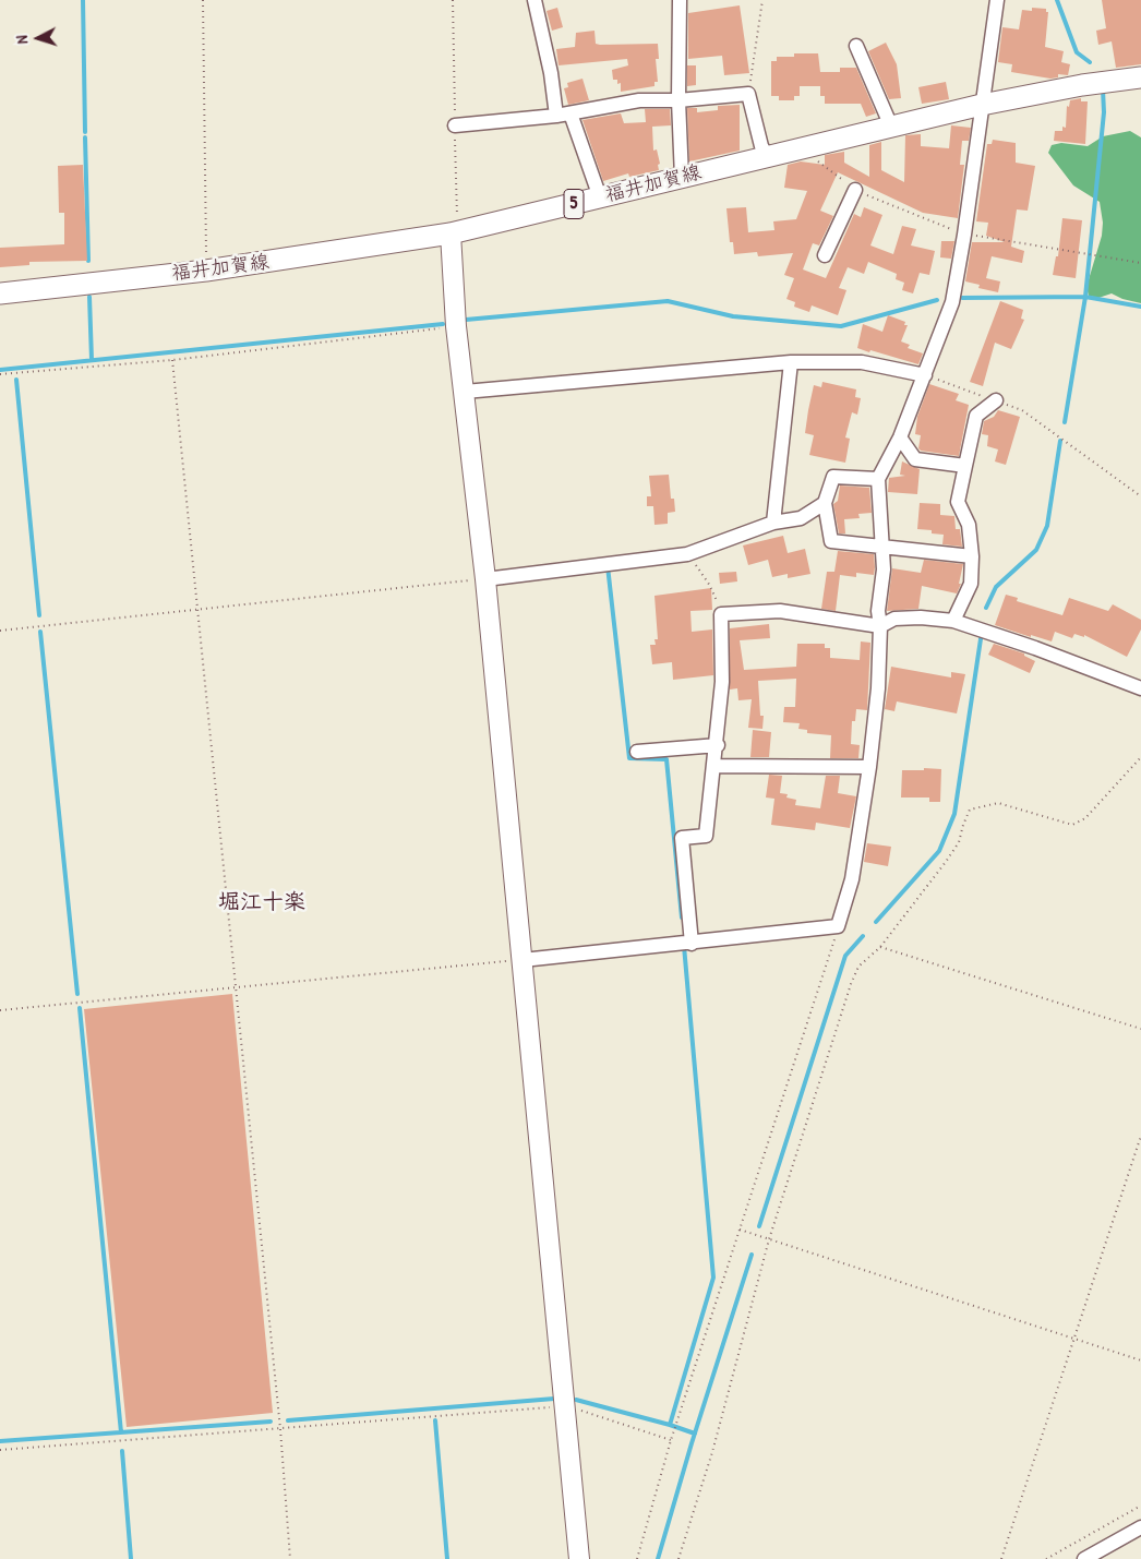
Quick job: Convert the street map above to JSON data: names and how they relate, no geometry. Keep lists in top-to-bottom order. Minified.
{"streets":{"main road":["福井加賀線","5"]},"districts":["堀江十楽"],"north":"left"}
